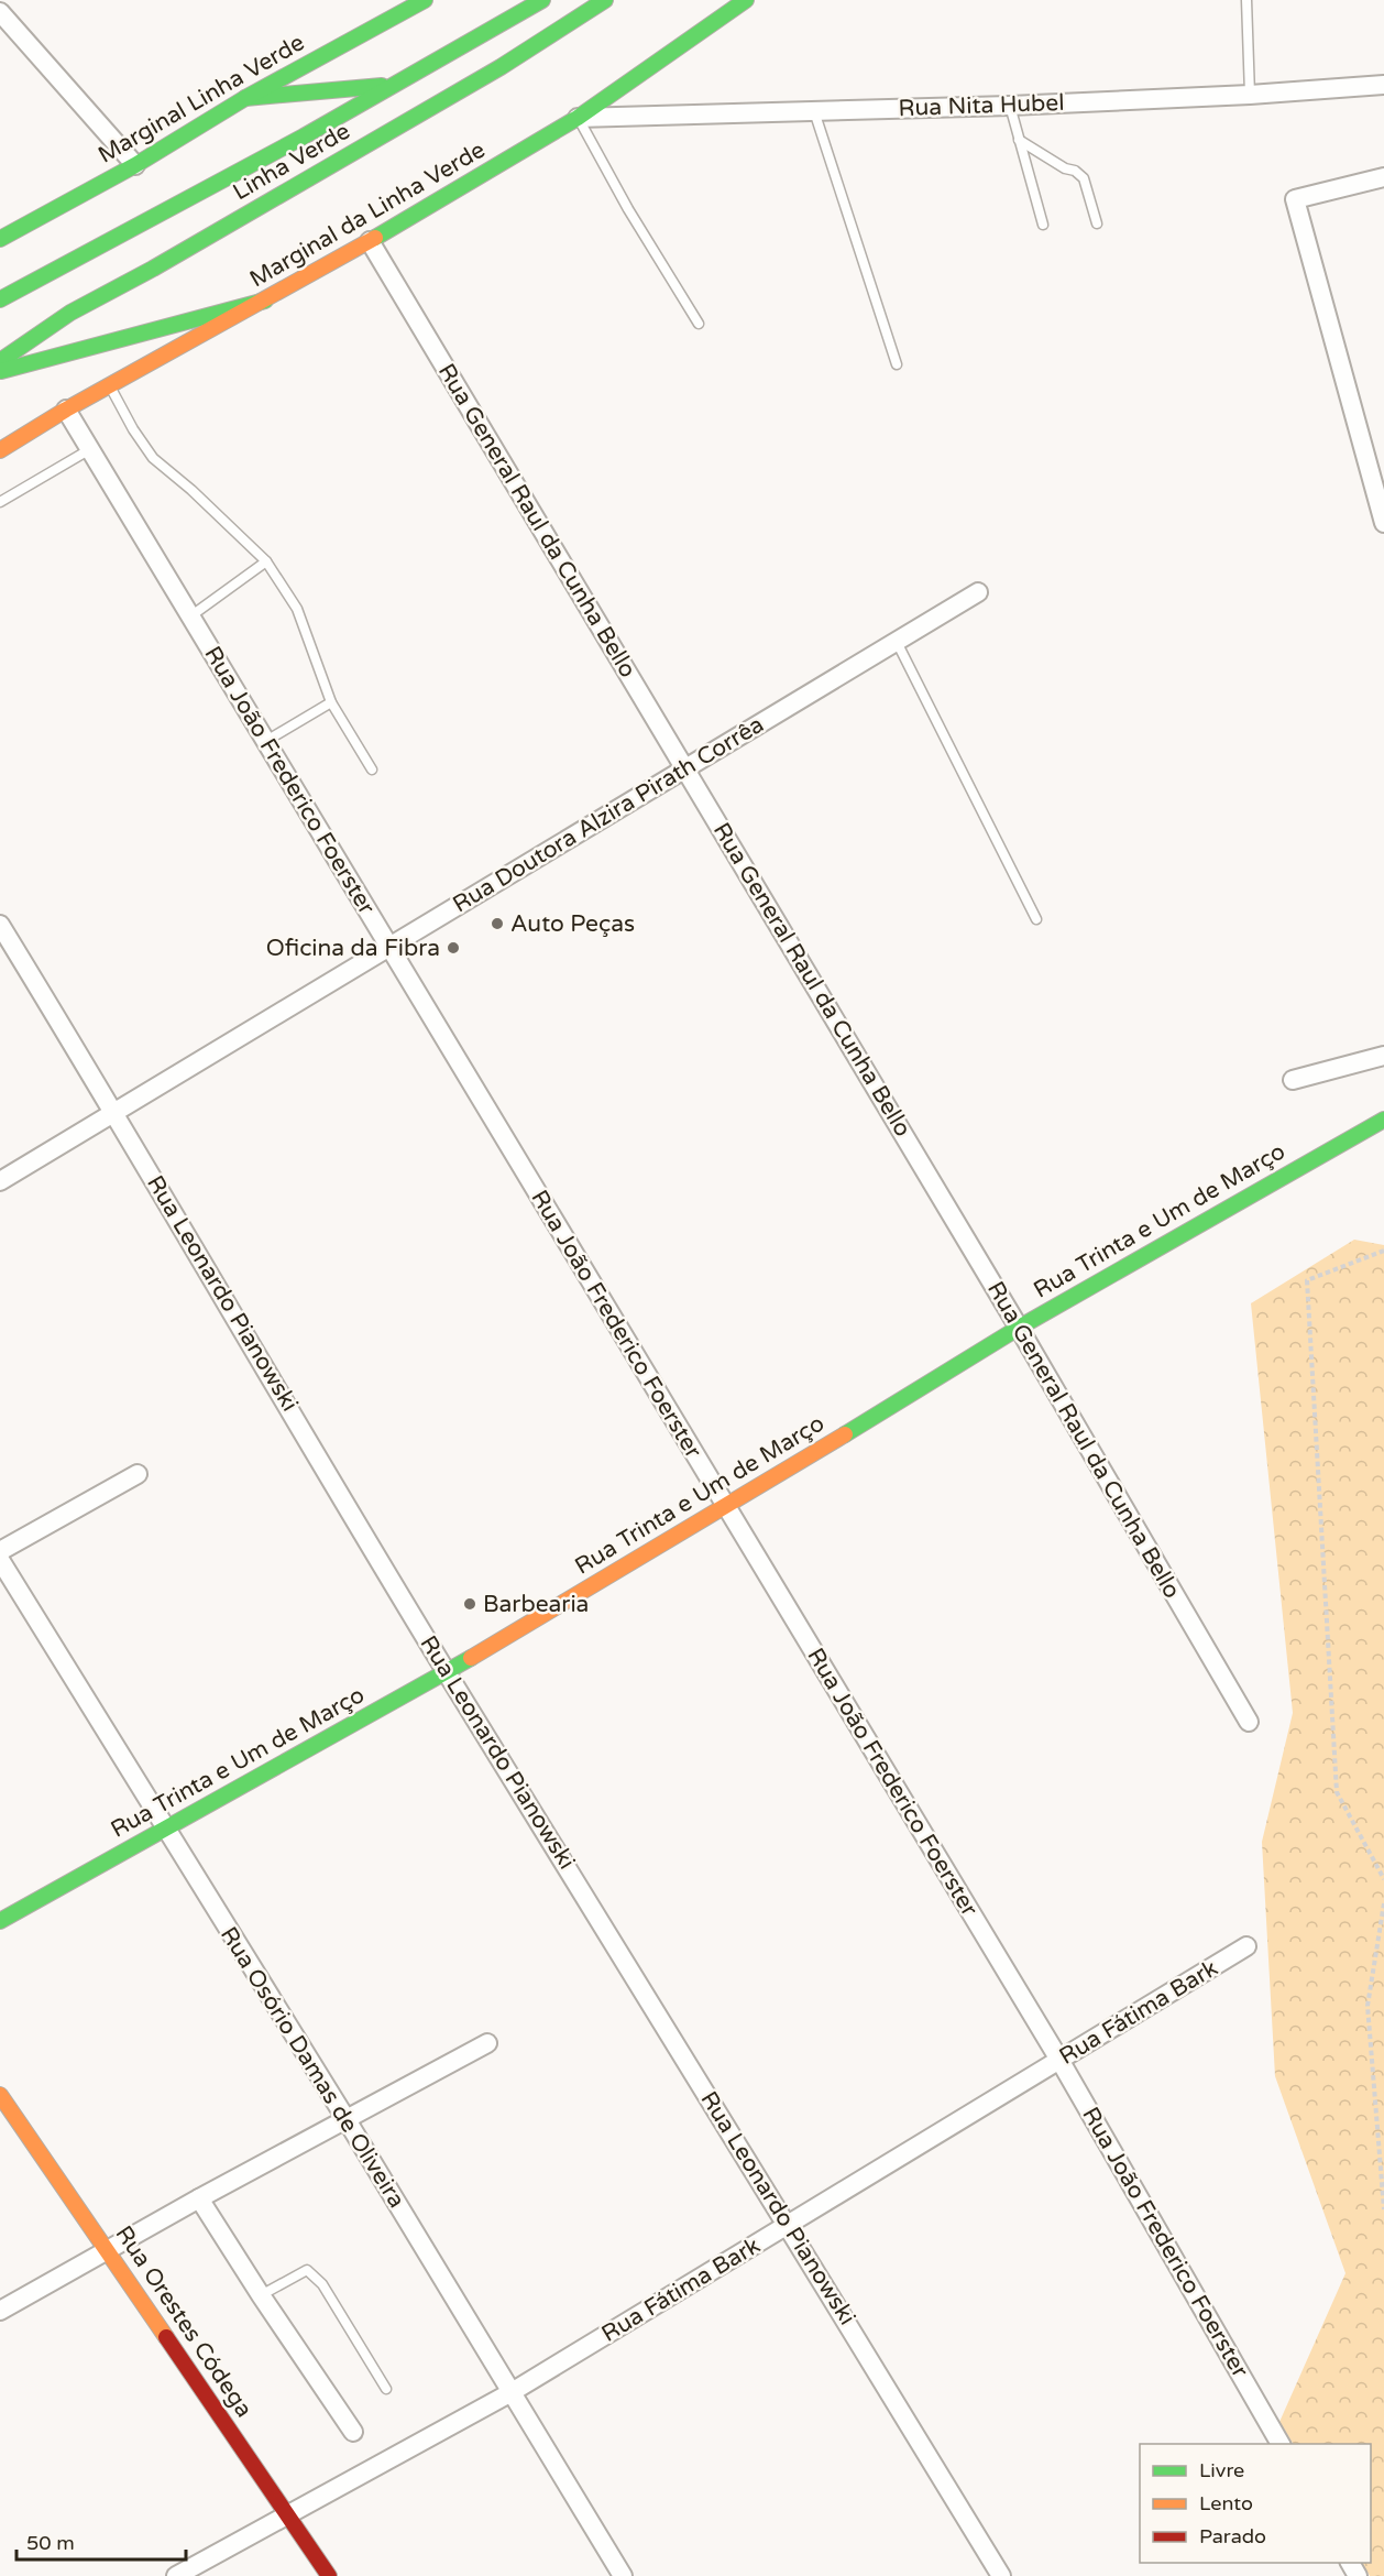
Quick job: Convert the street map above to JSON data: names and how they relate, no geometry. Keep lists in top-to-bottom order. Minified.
{"streets":{"main road":["Marginal Linha Verde","Linha Verde","Marginal da Linha Verde","Rua Trinta e Um de Março","Rua Orestes Códega"],"street":["Rua Nita Hubel","Rua General Raul da Cunha Bello","Rua João Frederico Foerster","Rua Doutora Alzira Pirath Corrêa","Rua Leonardo Pianowski","Rua Fátima Bark","Rua Osório Damas de Oliveira"]},"crossings":[["Rua Nita Hubel","Marginal da Linha Verde"],["Marginal da Linha Verde","Rua General Raul da Cunha Bello"],["Marginal da Linha Verde","Rua João Frederico Foerster"],["Rua General Raul da Cunha Bello","Rua Doutora Alzira Pirath Corrêa"],["Rua General Raul da Cunha Bello","Rua Trinta e Um de Março"],["Rua João Frederico Foerster","Rua Doutora Alzira Pirath Corrêa"],["Rua João Frederico Foerster","Rua Trinta e Um de Março"],["Rua João Frederico Foerster","Rua Fátima Bark"],["Rua Doutora Alzira Pirath Corrêa","Rua Leonardo Pianowski"],["Rua Trinta e Um de Março","Rua Leonardo Pianowski"],["Rua Trinta e Um de Março","Rua Osório Damas de Oliveira"],["Rua Leonardo Pianowski","Rua Fátima Bark"],["Rua Fátima Bark","Rua Osório Damas de Oliveira"],["Rua Fátima Bark","Rua Orestes Códega"]],"places":["Auto Peças","Oficina da Fibra","Barbearia"],"legend":["Livre","Lento","Parado"],"scale_bar":"50 m"}
